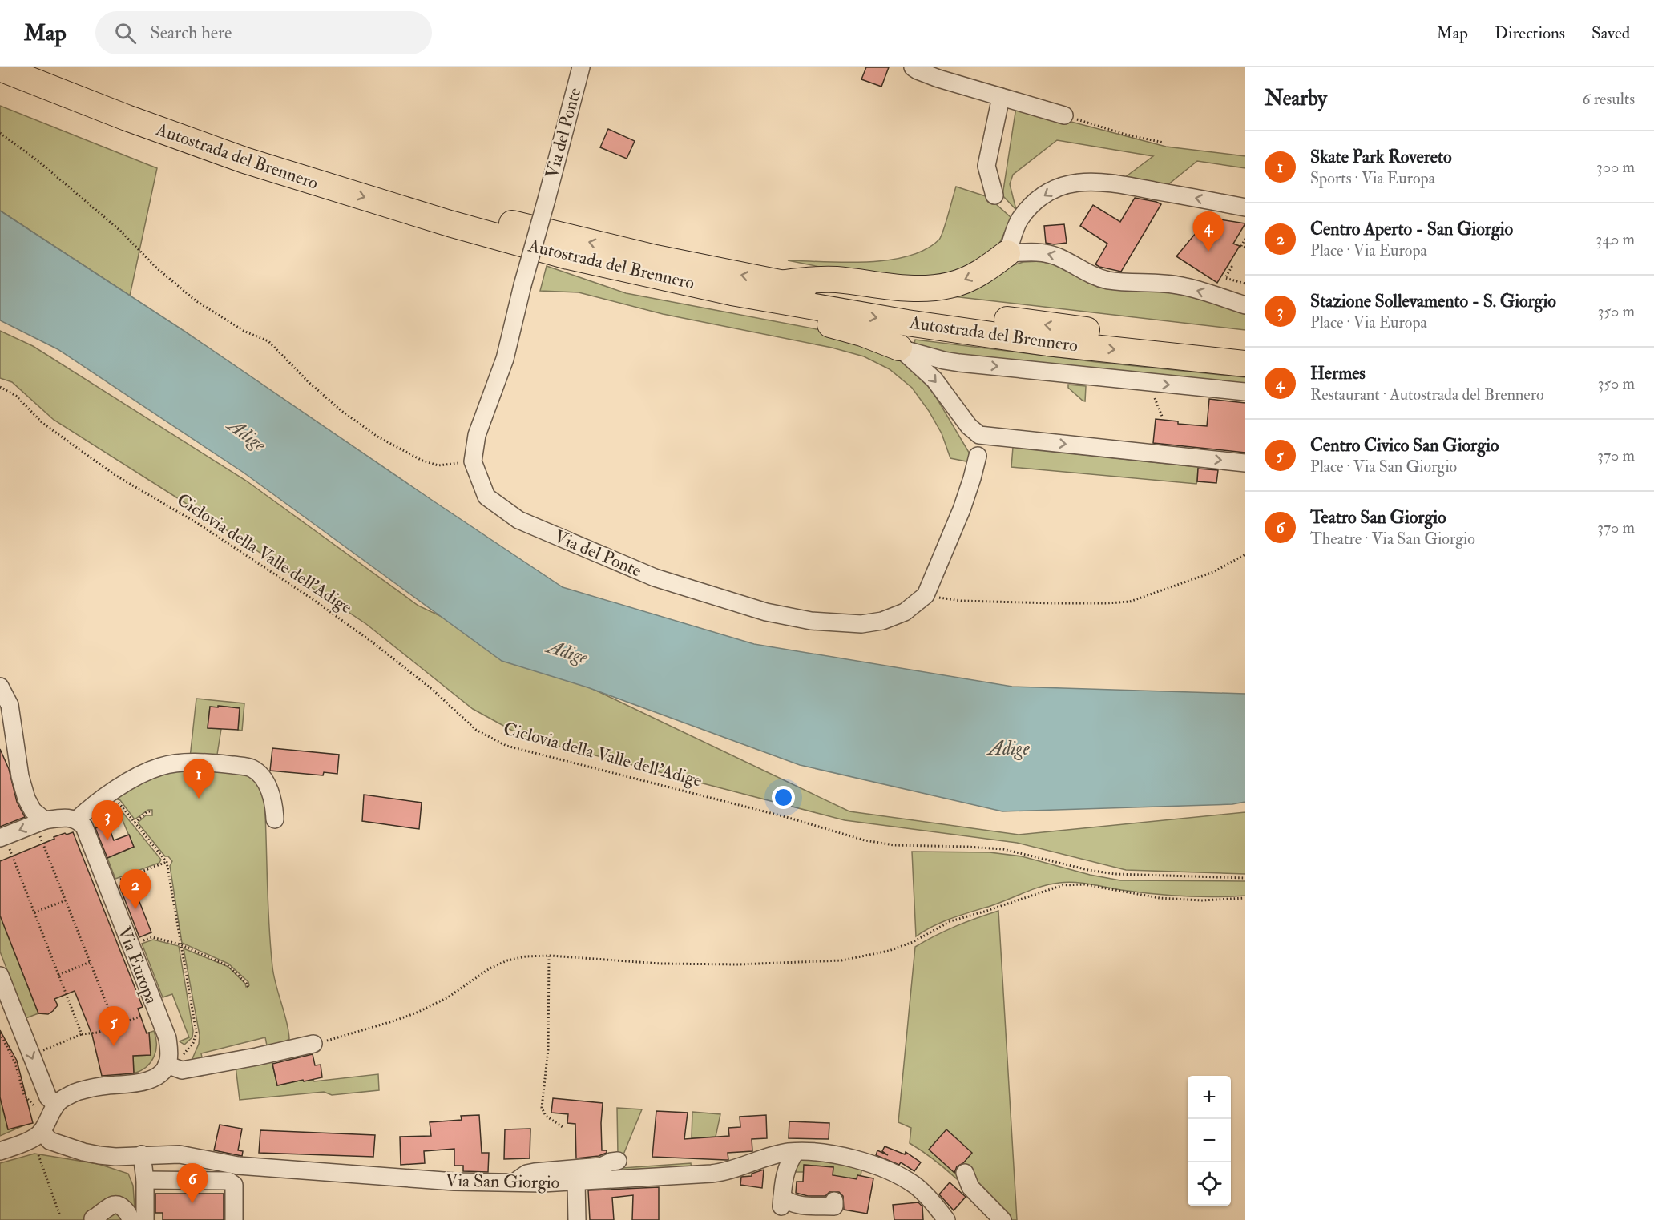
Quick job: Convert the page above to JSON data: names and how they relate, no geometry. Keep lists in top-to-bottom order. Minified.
{"streets":{"highway":["Autostrada del Brennero"],"street":["Via del Ponte","Via Europa","Via San Giorgio"],"path":["Ciclovia della Valle dell'Adige"]},"water":["Adige"],"page":{"header":"Map","search":"Search here","nav":["Map","Directions","Saved"],"heading":["Nearby","6 results"],"list":[{"mark":"1","name":"Skate Park Rovereto","note":"Sports · Via Europa","value":"300 m"},{"mark":"2","name":"Centro Aperto - San Giorgio","note":"Place · Via Europa","value":"340 m"},{"mark":"3","name":"Stazione Sollevamento - S. Giorgio","note":"Place · Via Europa","value":"350 m"},{"mark":"4","name":"Hermes","note":"Restaurant · Autostrada del Brennero","value":"350 m"},{"mark":"5","name":"Centro Civico San Giorgio","note":"Place · Via San Giorgio","value":"370 m"},{"mark":"6","name":"Teatro San Giorgio","note":"Theatre · Via San Giorgio","value":"370 m"}],"pins":["4","1","3","2","5","6"],"map_buttons":["+","−"]}}
